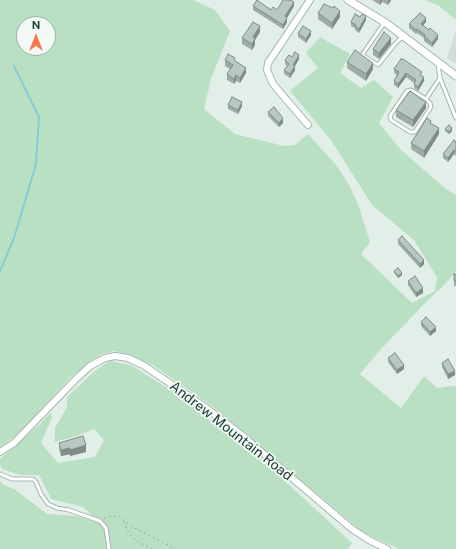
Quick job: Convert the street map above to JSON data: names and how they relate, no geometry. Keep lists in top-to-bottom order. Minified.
{"streets":{"street":["Andrew Mountain Road"]},"north":"top"}
